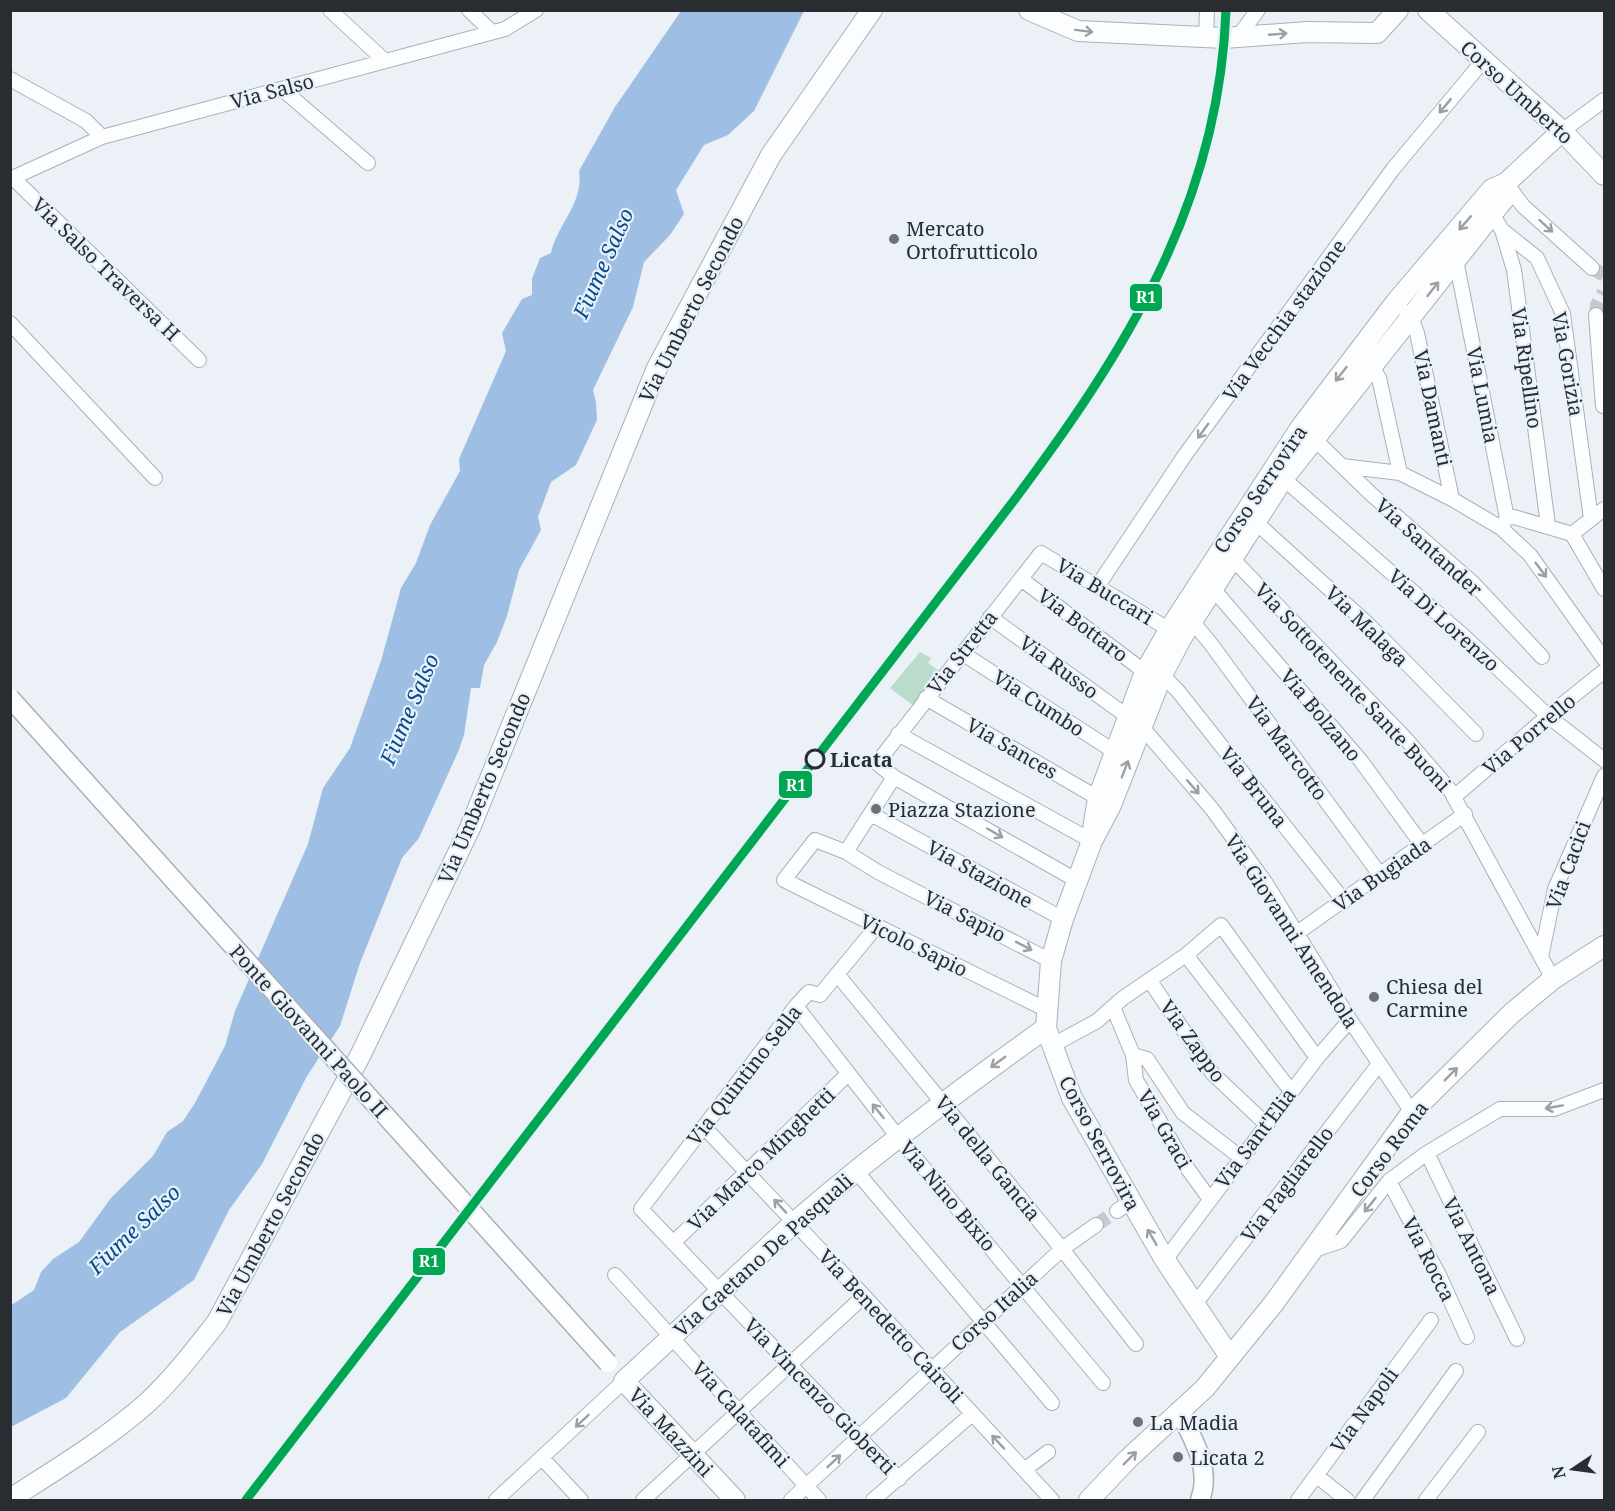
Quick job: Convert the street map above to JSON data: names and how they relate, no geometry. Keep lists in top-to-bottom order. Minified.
{"streets":{"main road":["Corso Umberto","Via Umberto Secondo","Corso Serrovira","Corso Roma","Via Gaetano De Pasquali","Via Mazzini"],"street":["Via Salso","Via Salso Traversa H","Via Vecchia stazione","Via Gorizia","Via Ripellino","Via Lumia","Via Damanti","Via Santander","Via Buccari","Via Di Lorenzo","Via Bottaro","Via Malaga","Via Stretta","Via Russo","Via Sottotenente Sante Buoni","Via Cumbo","Via Bolzano","Via Porrello","Via Sances","Via Marcotto","Via Bruna","Via Cacici","Via Stazione","Via Bugiada","Via Sapio","Via Giovanni Amendola","Vicolo Sapio","Ponte Giovanni Paolo II","Via Zappo","Via Quintino Sella","Via Graci","Via Sant'Elia","Via della Gancia","Via Marco Minghetti","Via Pagliarello","Via Nino Bixio","Via Antona","Via Rocca","Corso Italia","Via Benedetto Cairoli","Via Vincenzo Gioberti","Via Napoli","Via Calatafimi"]},"crossings":[["Via Salso","Via Salso Traversa H"],["Corso Umberto","Via Vecchia stazione"],["Corso Umberto","Corso Serrovira"],["Via Vecchia stazione","Via Buccari"],["Via Gorizia","Via Ripellino"],["Via Gorizia","Corso Serrovira"],["Via Ripellino","Corso Serrovira"],["Via Lumia","Corso Serrovira"],["Via Damanti","Corso Serrovira"],["Corso Serrovira","Via Santander"],["Corso Serrovira","Via Buccari"],["Corso Serrovira","Via Di Lorenzo"],["Corso Serrovira","Via Bottaro"],["Corso Serrovira","Via Malaga"],["Corso Serrovira","Via Russo"],["Corso Serrovira","Via Sottotenente Sante Buoni"],["Corso Serrovira","Via Cumbo"],["Corso Serrovira","Via Bolzano"],["Corso Serrovira","Via Sances"],["Corso Serrovira","Via Marcotto"],["Corso Serrovira","Via Bruna"],["Corso Serrovira","Via Stazione"],["Corso Serrovira","Via Sapio"],["Corso Serrovira","Via Giovanni Amendola"],["Corso Serrovira","Vicolo Sapio"],["Corso Serrovira","Via Sant'Elia"],["Corso Serrovira","Corso Roma"],["Corso Serrovira","Via Pagliarello"],["Corso Serrovira","Via Gaetano De Pasquali"],["Via Buccari","Via Stretta"],["Via Buccari","Via Marcotto"],["Via Di Lorenzo","Via Porrello"],["Via Bottaro","Via Stretta"],["Via Bottaro","Via Bruna"],["Via Stretta","Via Russo"],["Via Stretta","Via Cumbo"],["Via Stretta","Via Sances"],["Via Russo","Via Giovanni Amendola"],["Via Sottotenente Sante Buoni","Via Porrello"],["Via Sottotenente Sante Buoni","Via Cacici"],["Via Sottotenente Sante Buoni","Via Bugiada"],["Via Sottotenente Sante Buoni","Corso Roma"],["Via Bolzano","Via Bugiada"],["Via Marcotto","Via Bugiada"],["Via Bruna","Via Bugiada"],["Via Bugiada","Via Giovanni Amendola"],["Via Sapio","Vicolo Sapio"],["Via Giovanni Amendola","Via Sant'Elia"],["Via Giovanni Amendola","Corso Roma"],["Via Giovanni Amendola","Via Pagliarello"],["Vicolo Sapio","Via Quintino Sella"],["Vicolo Sapio","Via Gaetano De Pasquali"],["Ponte Giovanni Paolo II","Via Mazzini"],["Via Zappo","Via Sant'Elia"],["Via Quintino Sella","Via della Gancia"],["Via Quintino Sella","Via Nino Bixio"],["Via Quintino Sella","Via Benedetto Cairoli"],["Via Quintino Sella","Via Vincenzo Gioberti"],["Via Graci","Via Sant'Elia"],["Via della Gancia","Via Gaetano De Pasquali"],["Via della Gancia","Corso Italia"],["Via Marco Minghetti","Via Nino Bixio"],["Via Marco Minghetti","Via Benedetto Cairoli"],["Via Marco Minghetti","Via Vincenzo Gioberti"],["Via Nino Bixio","Via Gaetano De Pasquali"],["Via Nino Bixio","Corso Italia"],["Via Gaetano De Pasquali","Via Benedetto Cairoli"],["Via Gaetano De Pasquali","Via Vincenzo Gioberti"],["Via Gaetano De Pasquali","Via Calatafimi"],["Via Gaetano De Pasquali","Via Mazzini"],["Corso Italia","Via Benedetto Cairoli"],["Corso Italia","Via Vincenzo Gioberti"],["Corso Italia","Via Calatafimi"]],"one_way":["Via Vecchia stazione","Via Giovanni Amendola","Corso Roma"],"water":["Fiume Salso"],"places":["Mercato Ortofrutticolo","Licata","Piazza Stazione","Chiesa del Carmine","La Madia","Licata 2"],"lines":["transit line R1"],"north":"left"}
